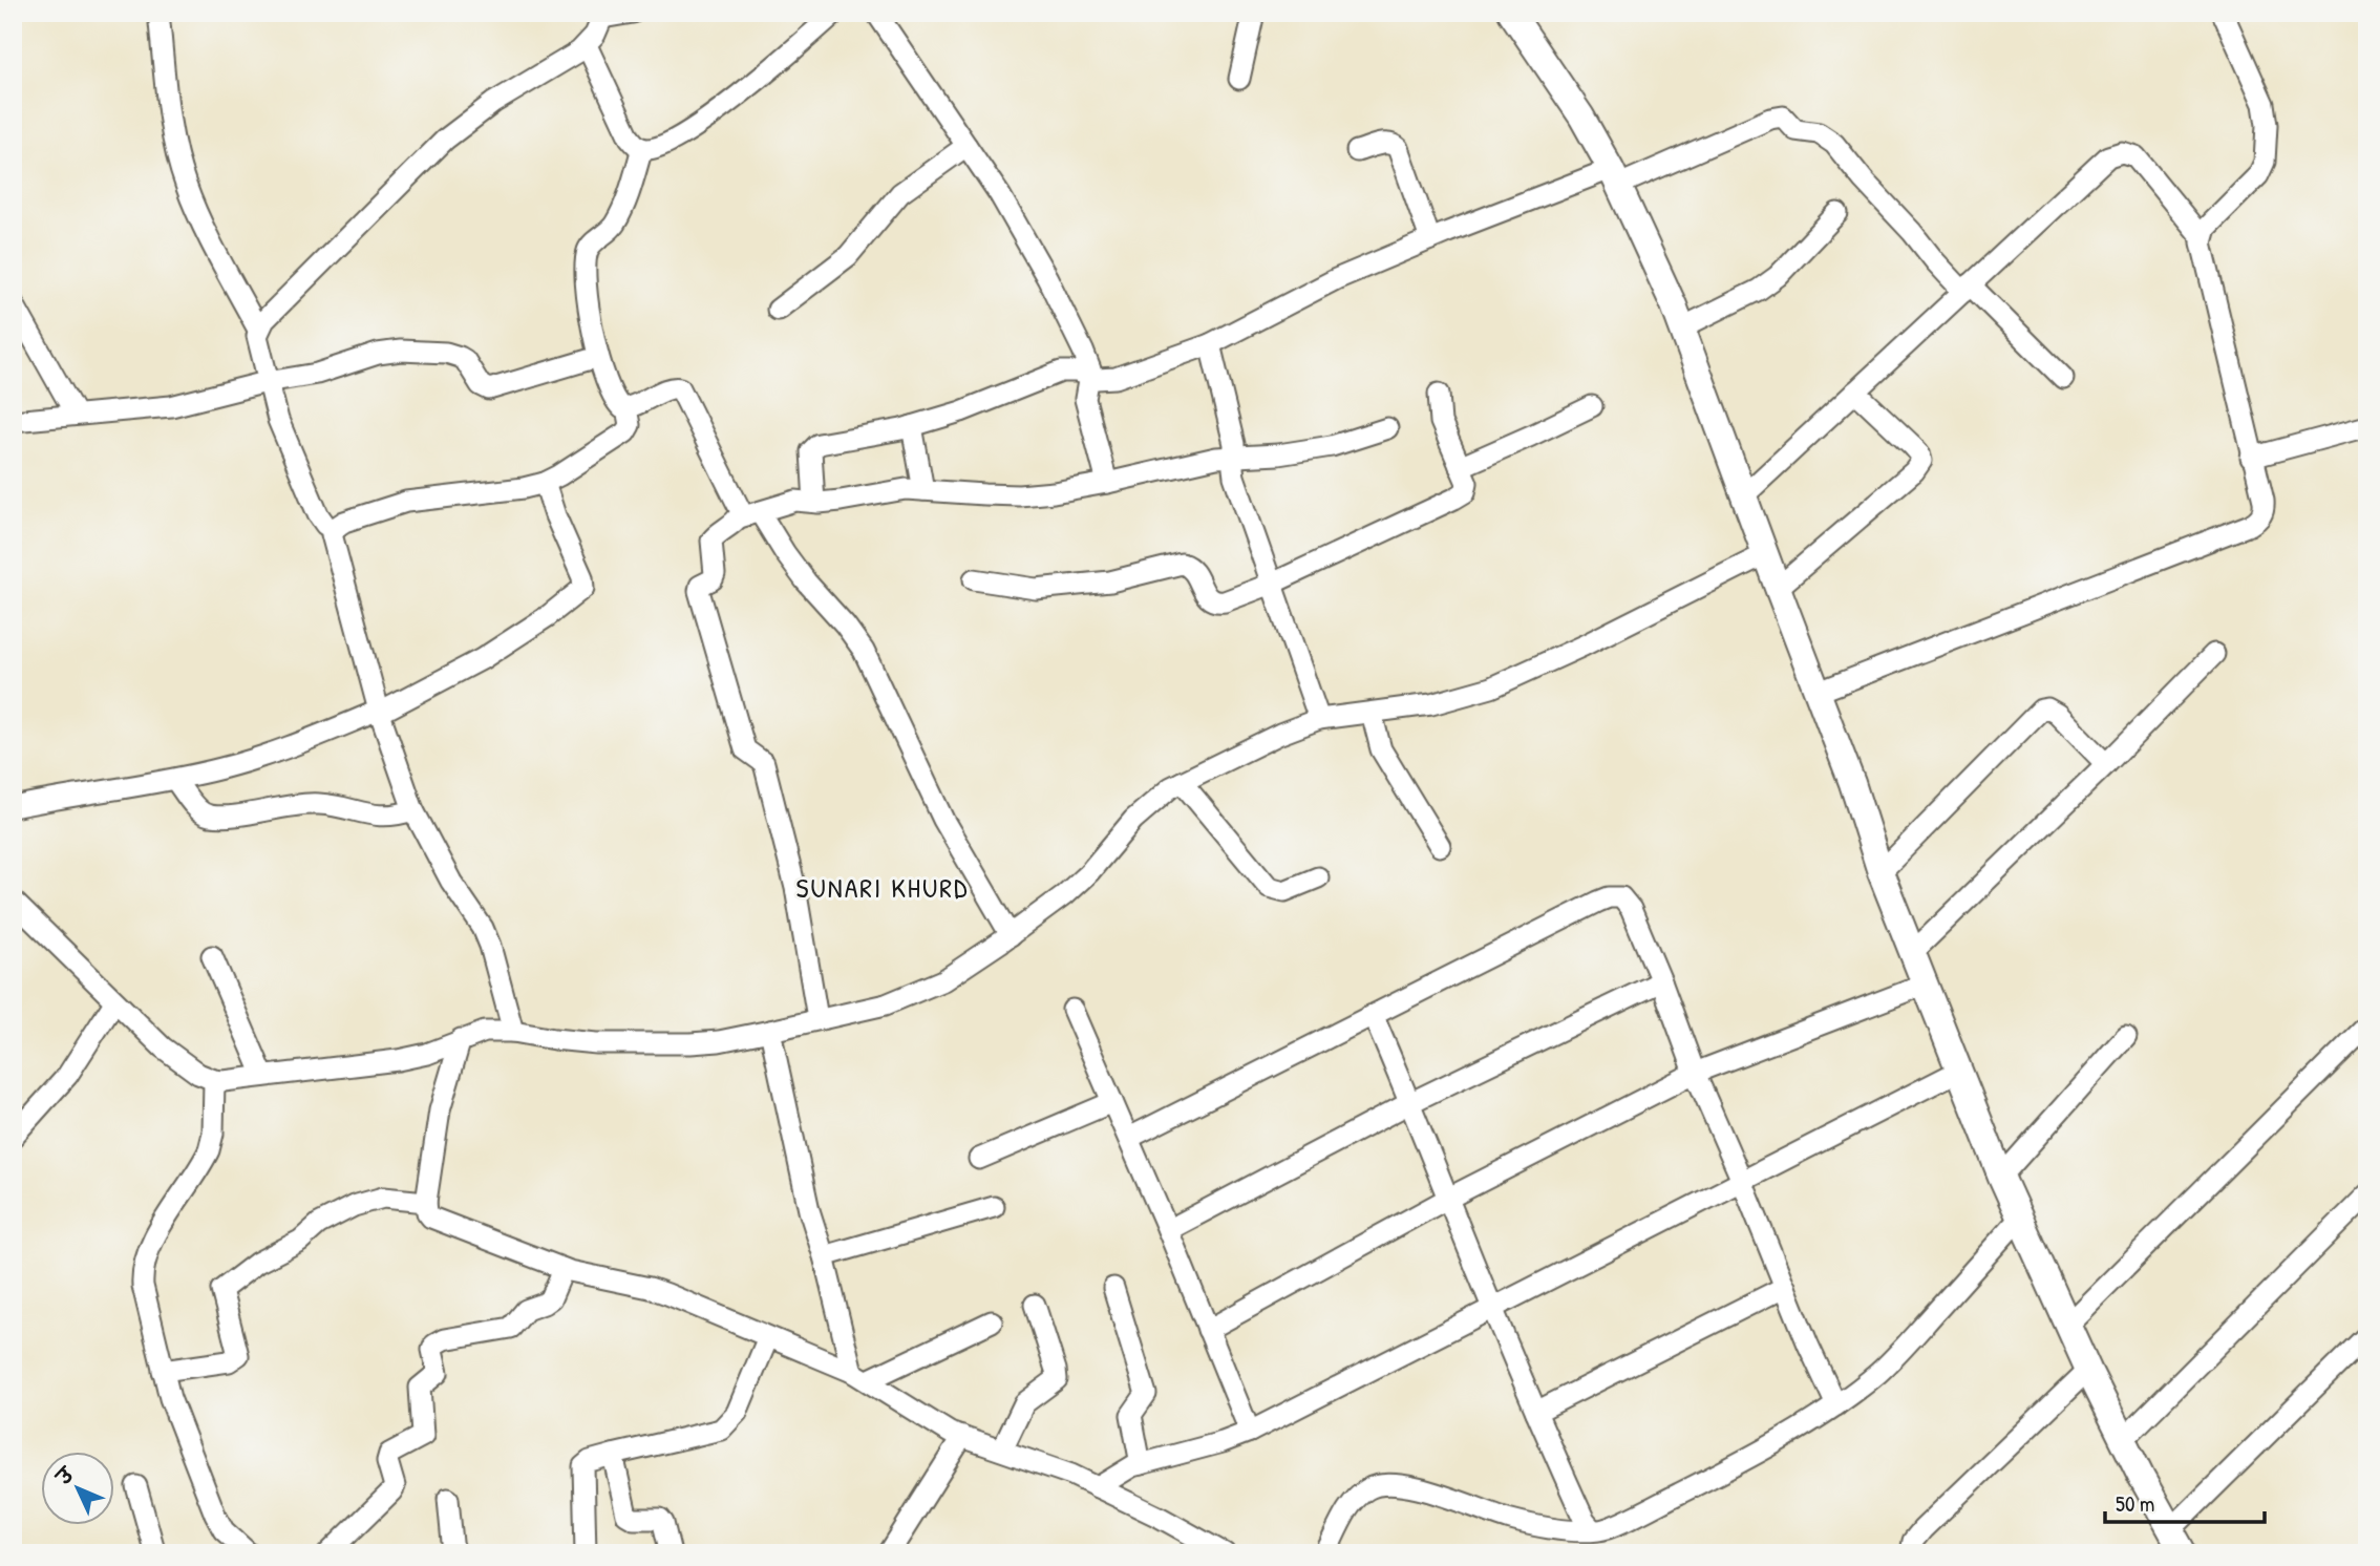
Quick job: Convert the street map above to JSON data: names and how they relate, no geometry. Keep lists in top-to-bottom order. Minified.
{"districts":["SUNARI KHURD"],"scale_bar":"50 m","north":"top left"}
